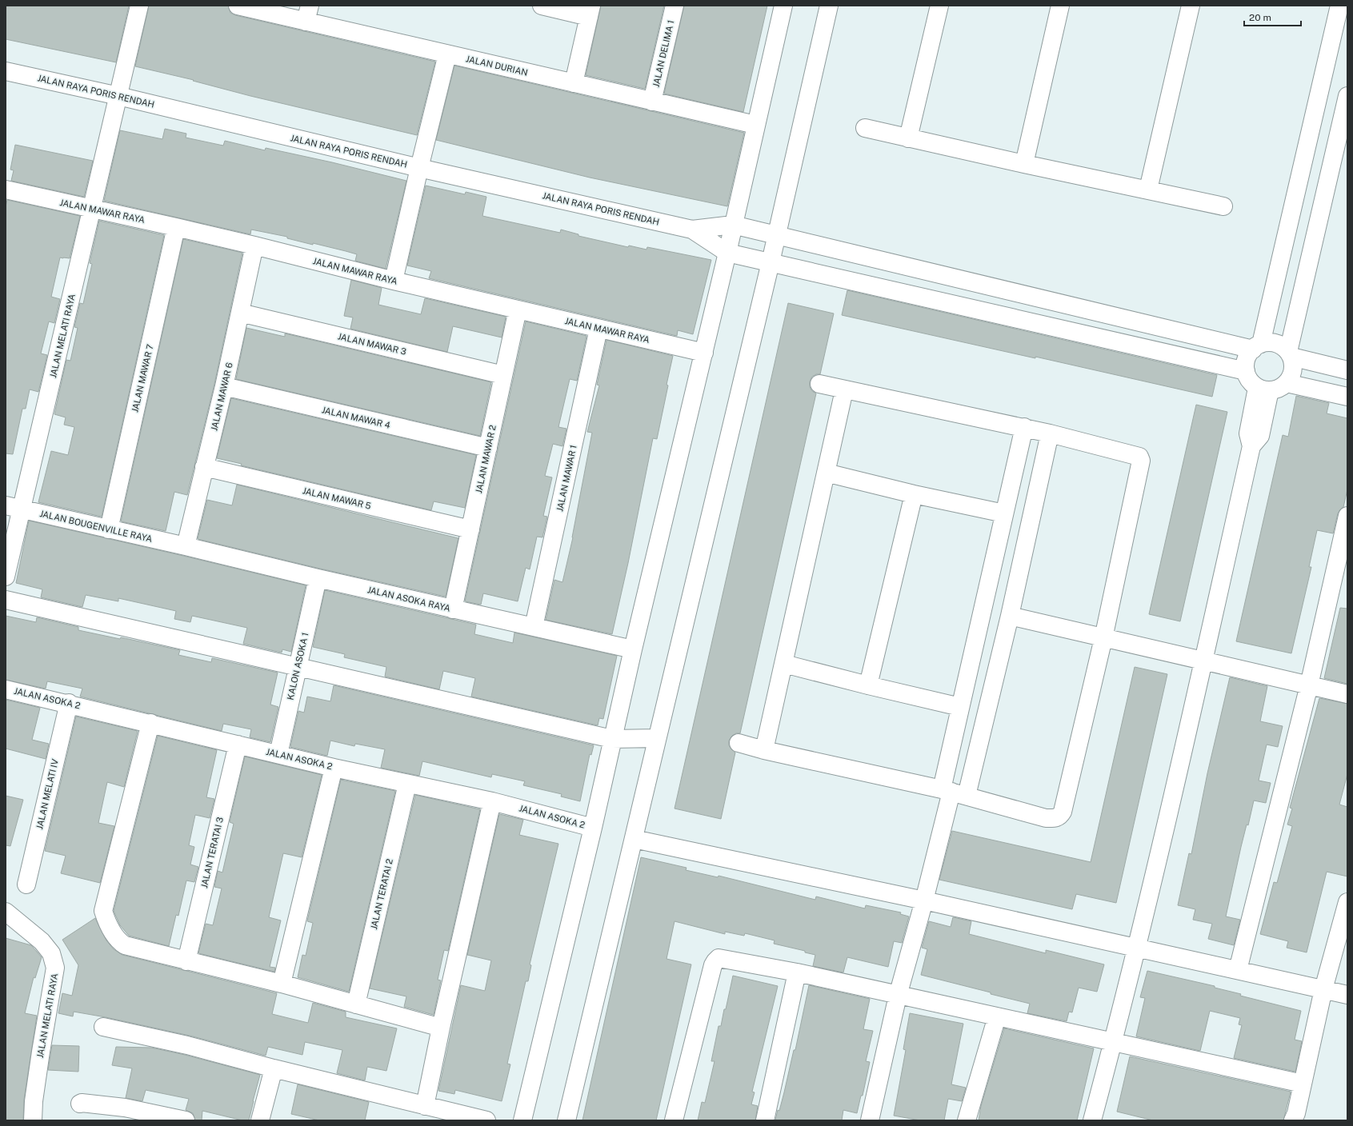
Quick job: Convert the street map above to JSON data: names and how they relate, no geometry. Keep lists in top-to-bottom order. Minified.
{"streets":{"street":["JALAN DELIMA 1","JALAN DURIAN","JALAN RAYA PORIS RENDAH","JALAN MAWAR RAYA","JALAN MELATI RAYA","JALAN MAWAR 3","JALAN MAWAR 7","JALAN MAWAR 6","JALAN MAWAR 4","JALAN MAWAR 2","JALAN MAWAR 1","JALAN MAWAR 5","JALAN BOUGENVILLE RAYA","JALAN ASOKA RAYA","KALON ASOKA 1","JALAN ASOKA 2","JALAN MELATI IV","JALAN TERATAI 3","JALAN TERATAI 2"]},"crossings":[["JALAN DELIMA 1","JALAN DURIAN"],["JALAN RAYA PORIS RENDAH","JALAN MELATI RAYA"],["JALAN MAWAR RAYA","JALAN MELATI RAYA"],["JALAN MAWAR RAYA","JALAN MAWAR 7"],["JALAN MAWAR RAYA","JALAN MAWAR 6"],["JALAN MAWAR RAYA","JALAN MAWAR 2"],["JALAN MAWAR RAYA","JALAN MAWAR 1"],["JALAN MELATI RAYA","JALAN BOUGENVILLE RAYA"],["JALAN MAWAR 3","JALAN MAWAR 6"],["JALAN MAWAR 3","JALAN MAWAR 2"],["JALAN MAWAR 7","JALAN BOUGENVILLE RAYA"],["JALAN MAWAR 6","JALAN MAWAR 4"],["JALAN MAWAR 6","JALAN MAWAR 5"],["JALAN MAWAR 6","JALAN BOUGENVILLE RAYA"],["JALAN MAWAR 6","JALAN ASOKA RAYA"],["JALAN MAWAR 4","JALAN MAWAR 2"],["JALAN MAWAR 2","JALAN MAWAR 5"],["JALAN MAWAR 2","JALAN ASOKA RAYA"],["JALAN MAWAR 1","JALAN ASOKA RAYA"],["JALAN BOUGENVILLE RAYA","JALAN ASOKA RAYA"],["JALAN ASOKA RAYA","KALON ASOKA 1"],["KALON ASOKA 1","JALAN ASOKA 2"],["JALAN ASOKA 2","JALAN MELATI IV"],["JALAN ASOKA 2","JALAN TERATAI 3"],["JALAN ASOKA 2","JALAN TERATAI 2"]],"scale_bar":"20 m"}
